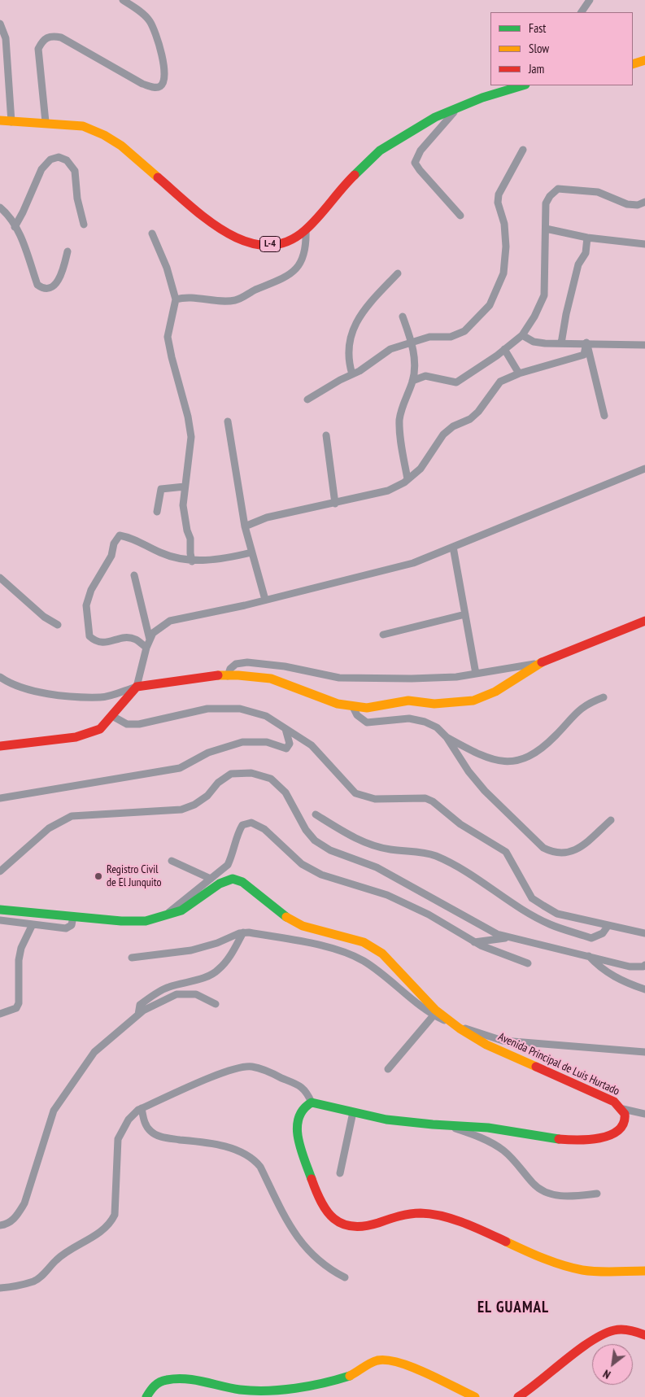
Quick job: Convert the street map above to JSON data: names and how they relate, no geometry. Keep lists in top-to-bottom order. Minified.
{"streets":{"street":["L-4","Avenida Principal de Luis Hurtado"]},"districts":["EL GUAMAL"],"places":["Registro Civil de El Junquito"],"legend":["Fast","Slow","Jam"],"north":"bottom left"}
